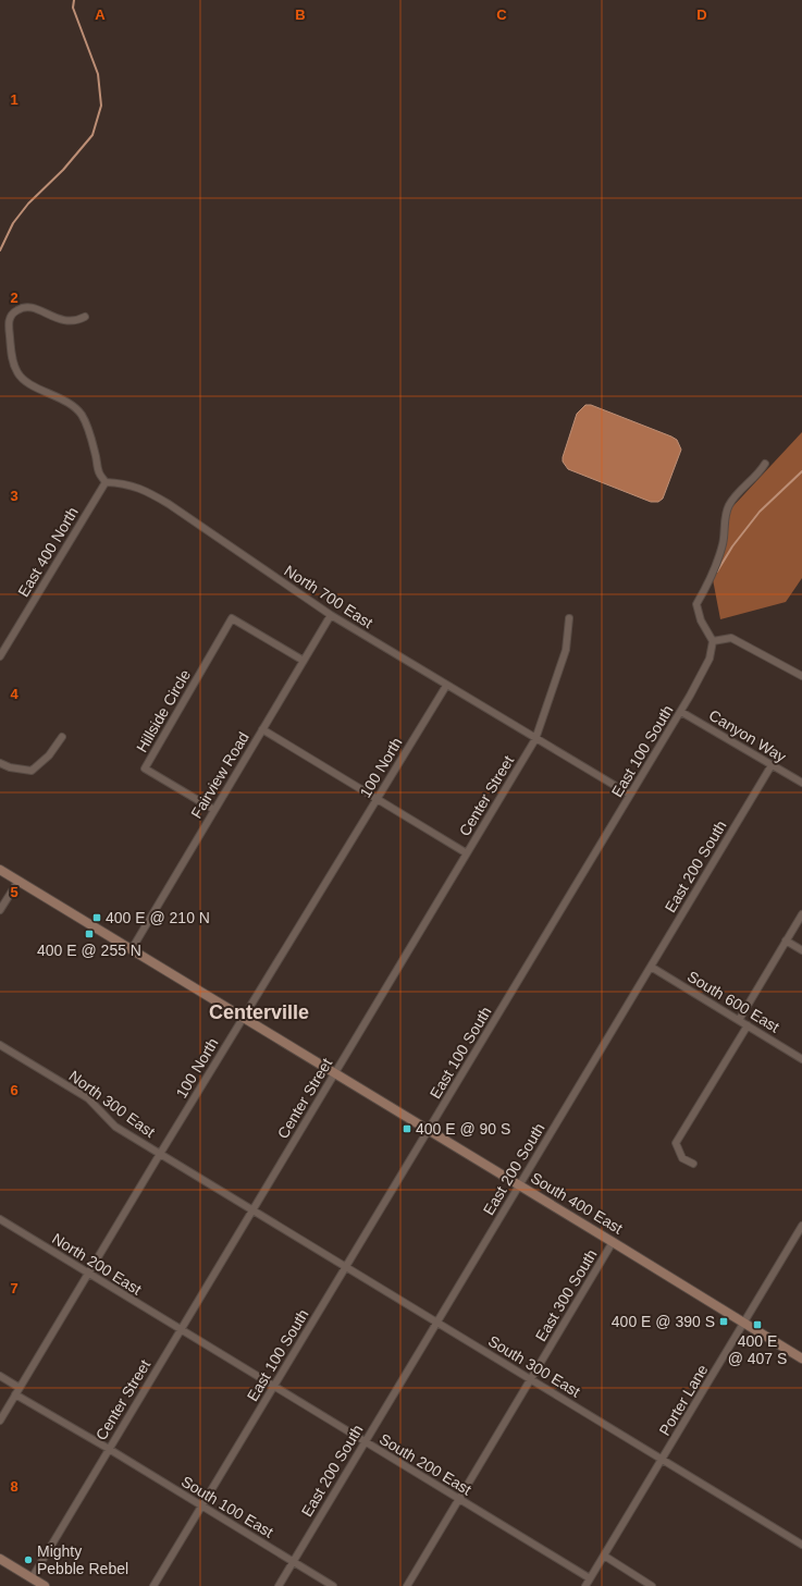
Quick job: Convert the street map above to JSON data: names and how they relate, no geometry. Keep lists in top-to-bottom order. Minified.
{"streets":{"street":["East 400 North","North 700 East","Hillside Circle","Canyon Way","East 100 South","100 North","Fairview Road","Center Street","East 200 South","South 600 East","North 300 East","South 400 East","North 200 East","East 300 South","South 300 East","Porter Lane","South 200 East","South 100 East"]},"crossings":[["East 400 North","North 700 East"],["North 700 East","East 100 South"],["North 700 East","100 North"],["North 700 East","Fairview Road"],["North 700 East","Center Street"],["Hillside Circle","Fairview Road"],["Canyon Way","East 100 South"],["Canyon Way","East 200 South"],["East 100 South","South 400 East"],["East 100 South","South 300 East"],["East 100 South","South 200 East"],["East 100 South","South 100 East"],["100 North","North 300 East"],["100 North","South 400 East"],["100 North","North 200 East"],["100 North","South 100 East"],["Fairview Road","South 400 East"],["Center Street","North 300 East"],["Center Street","South 400 East"],["Center Street","North 200 East"],["Center Street","South 300 East"],["Center Street","South 200 East"],["Center Street","South 100 East"],["East 200 South","South 600 East"],["East 200 South","South 400 East"],["East 200 South","South 300 East"],["East 200 South","South 200 East"],["East 200 South","South 100 East"],["North 300 East","South 300 East"],["South 400 East","East 300 South"],["South 400 East","Porter Lane"],["North 200 East","South 200 East"],["East 300 South","South 300 East"],["East 300 South","South 200 East"],["South 300 East","Porter Lane"],["Porter Lane","South 200 East"]],"districts":["Centerville"],"places":{"transit":["400 E @ 210 N","400 E @ 255 N","400 E @ 90 S","400 E @ 390 S","400 E @ 407 S"],"other":["Mighty Pebble Rebel"]},"grid":{"columns":["A","B","C","D"],"rows":["1","2","3","4","5","6","7","8"]}}
